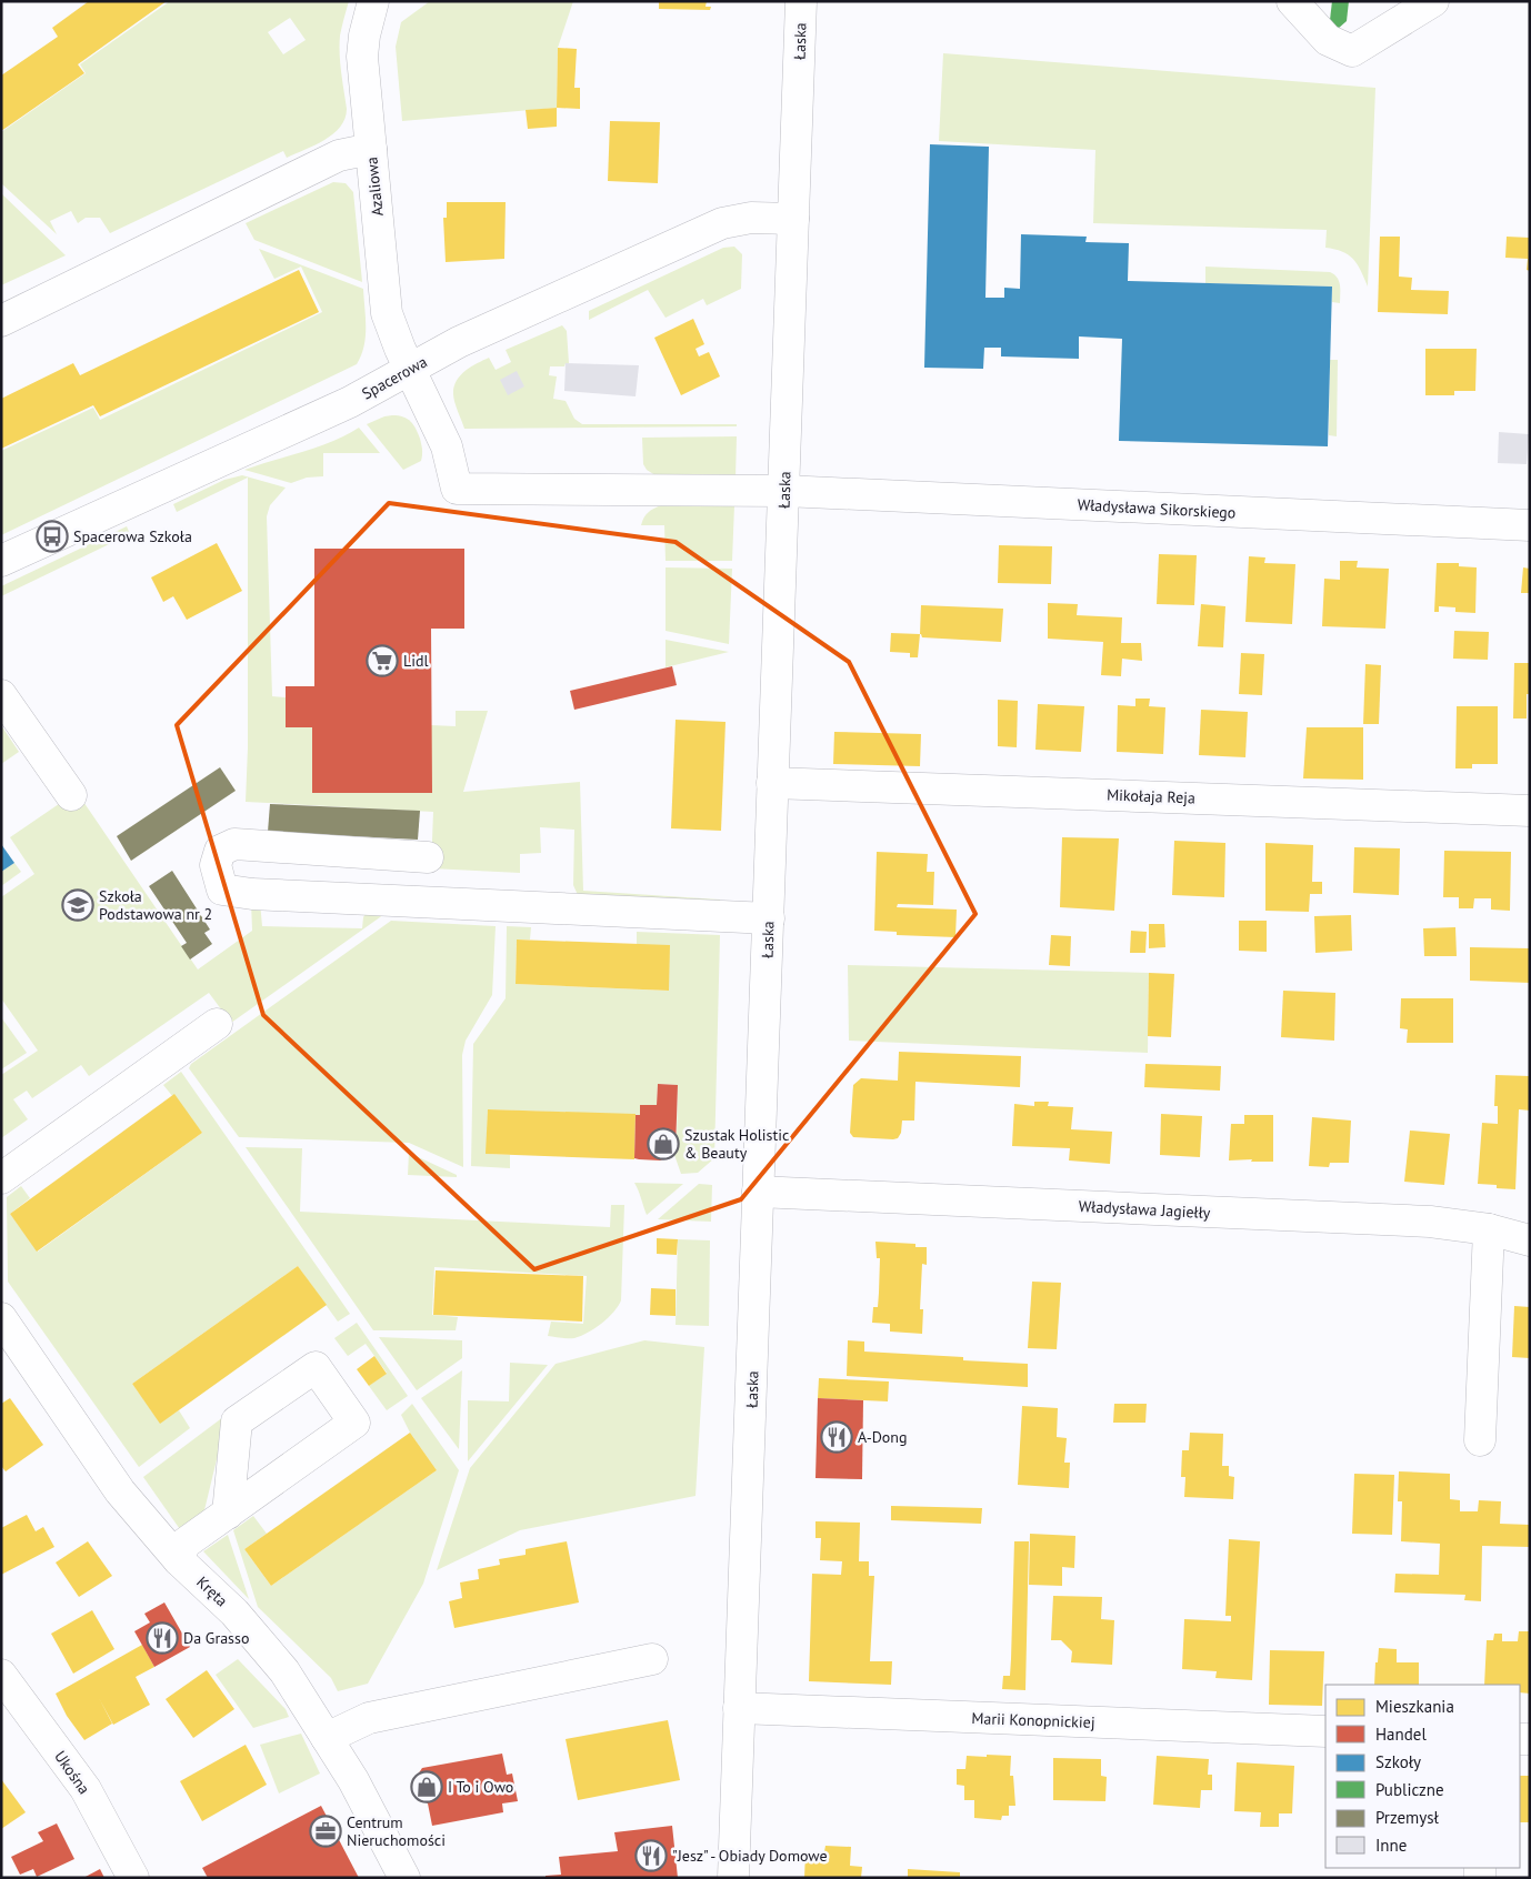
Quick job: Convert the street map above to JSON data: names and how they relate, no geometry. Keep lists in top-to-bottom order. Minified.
{"streets":{"street":["Łaska","Azaliowa","Spacerowa","Władysława Sikorskiego","Mikołaja Reja","Władysława Jagiełły","Kręta","Marii Konopnickiej","Ukośna"]},"crossings":[["Łaska","Azaliowa"],["Łaska","Spacerowa"],["Łaska","Władysława Sikorskiego"],["Łaska","Mikołaja Reja"],["Łaska","Władysława Jagiełły"],["Łaska","Marii Konopnickiej"],["Azaliowa","Spacerowa"],["Azaliowa","Władysława Sikorskiego"]],"places":{"bus stop":["Spacerowa Szkoła"],"supermarket":["Lidl"],"school or university":["Szkoła Podstawowa nr 2"],"shop":["Szustak Holistic & Beauty","I To i Owo"],"restaurant":["A-Dong","Da Grasso","\"Jesz\" - Obiady Domowe"],"office":["Centrum Nieruchomości"]},"legend":["Mieszkania","Handel","Szkoły","Publiczne","Przemysł","Inne"]}
